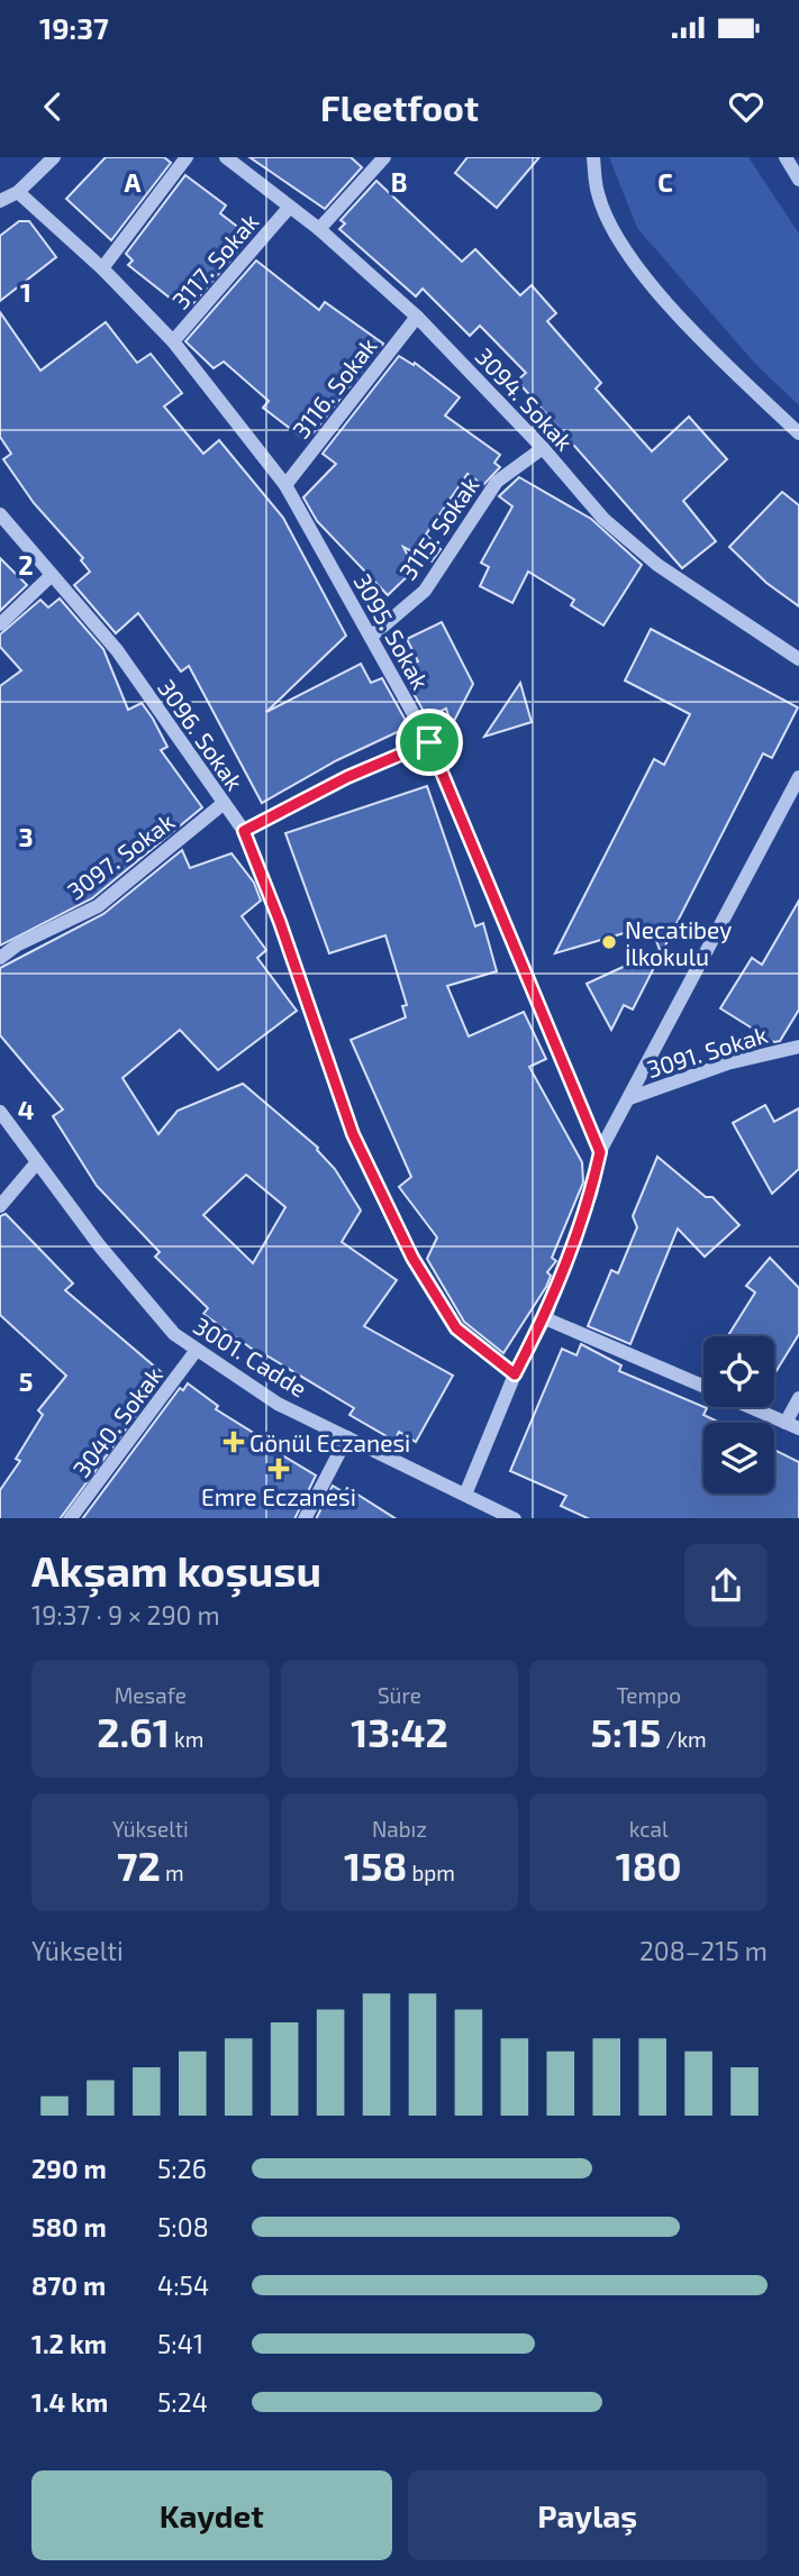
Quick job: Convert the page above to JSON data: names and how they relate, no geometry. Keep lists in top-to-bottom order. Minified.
{"streets":{"street":["3117. Sokak","3116. Sokak","3094. Sokak","3115. Sokak","3095. Sokak","3096. Sokak","3097. Sokak","3091. Sokak","3001. Cadde","3040. Sokak"]},"crossings":[["3117. Sokak","3094. Sokak"],["3117. Sokak","3095. Sokak"],["3116. Sokak","3094. Sokak"],["3116. Sokak","3095. Sokak"],["3094. Sokak","3115. Sokak"],["3115. Sokak","3095. Sokak"],["3096. Sokak","3097. Sokak"],["3001. Cadde","3040. Sokak"]],"places":{"other":["Necatibey İlkokulu"],"health":["Gönül Eczanesi","Emre Eczanesi"]},"page":{"status":"19:37","header":"Fleetfoot","heading":["Akşam koşusu","19:37 · 9 × 290 m"],"stats":[["Mesafe","2.61 km"],["Süre","13:42"],["Tempo","5:15 /km"],["Yükselti","72 m"],["Nabız","158 bpm"],["kcal","180"]],"chart":["Yükselti","208–215 m"],"list":[{"name":"290 m","note":"5:26"},{"name":"580 m","note":"5:08"},{"name":"870 m","note":"4:54"},{"name":"1.2 km","note":"5:41"},{"name":"1.4 km","note":"5:24"}],"buttons":["Kaydet","Paylaş"]},"grid":{"columns":["A","B","C"],"rows":["1","2","3","4","5"]}}
